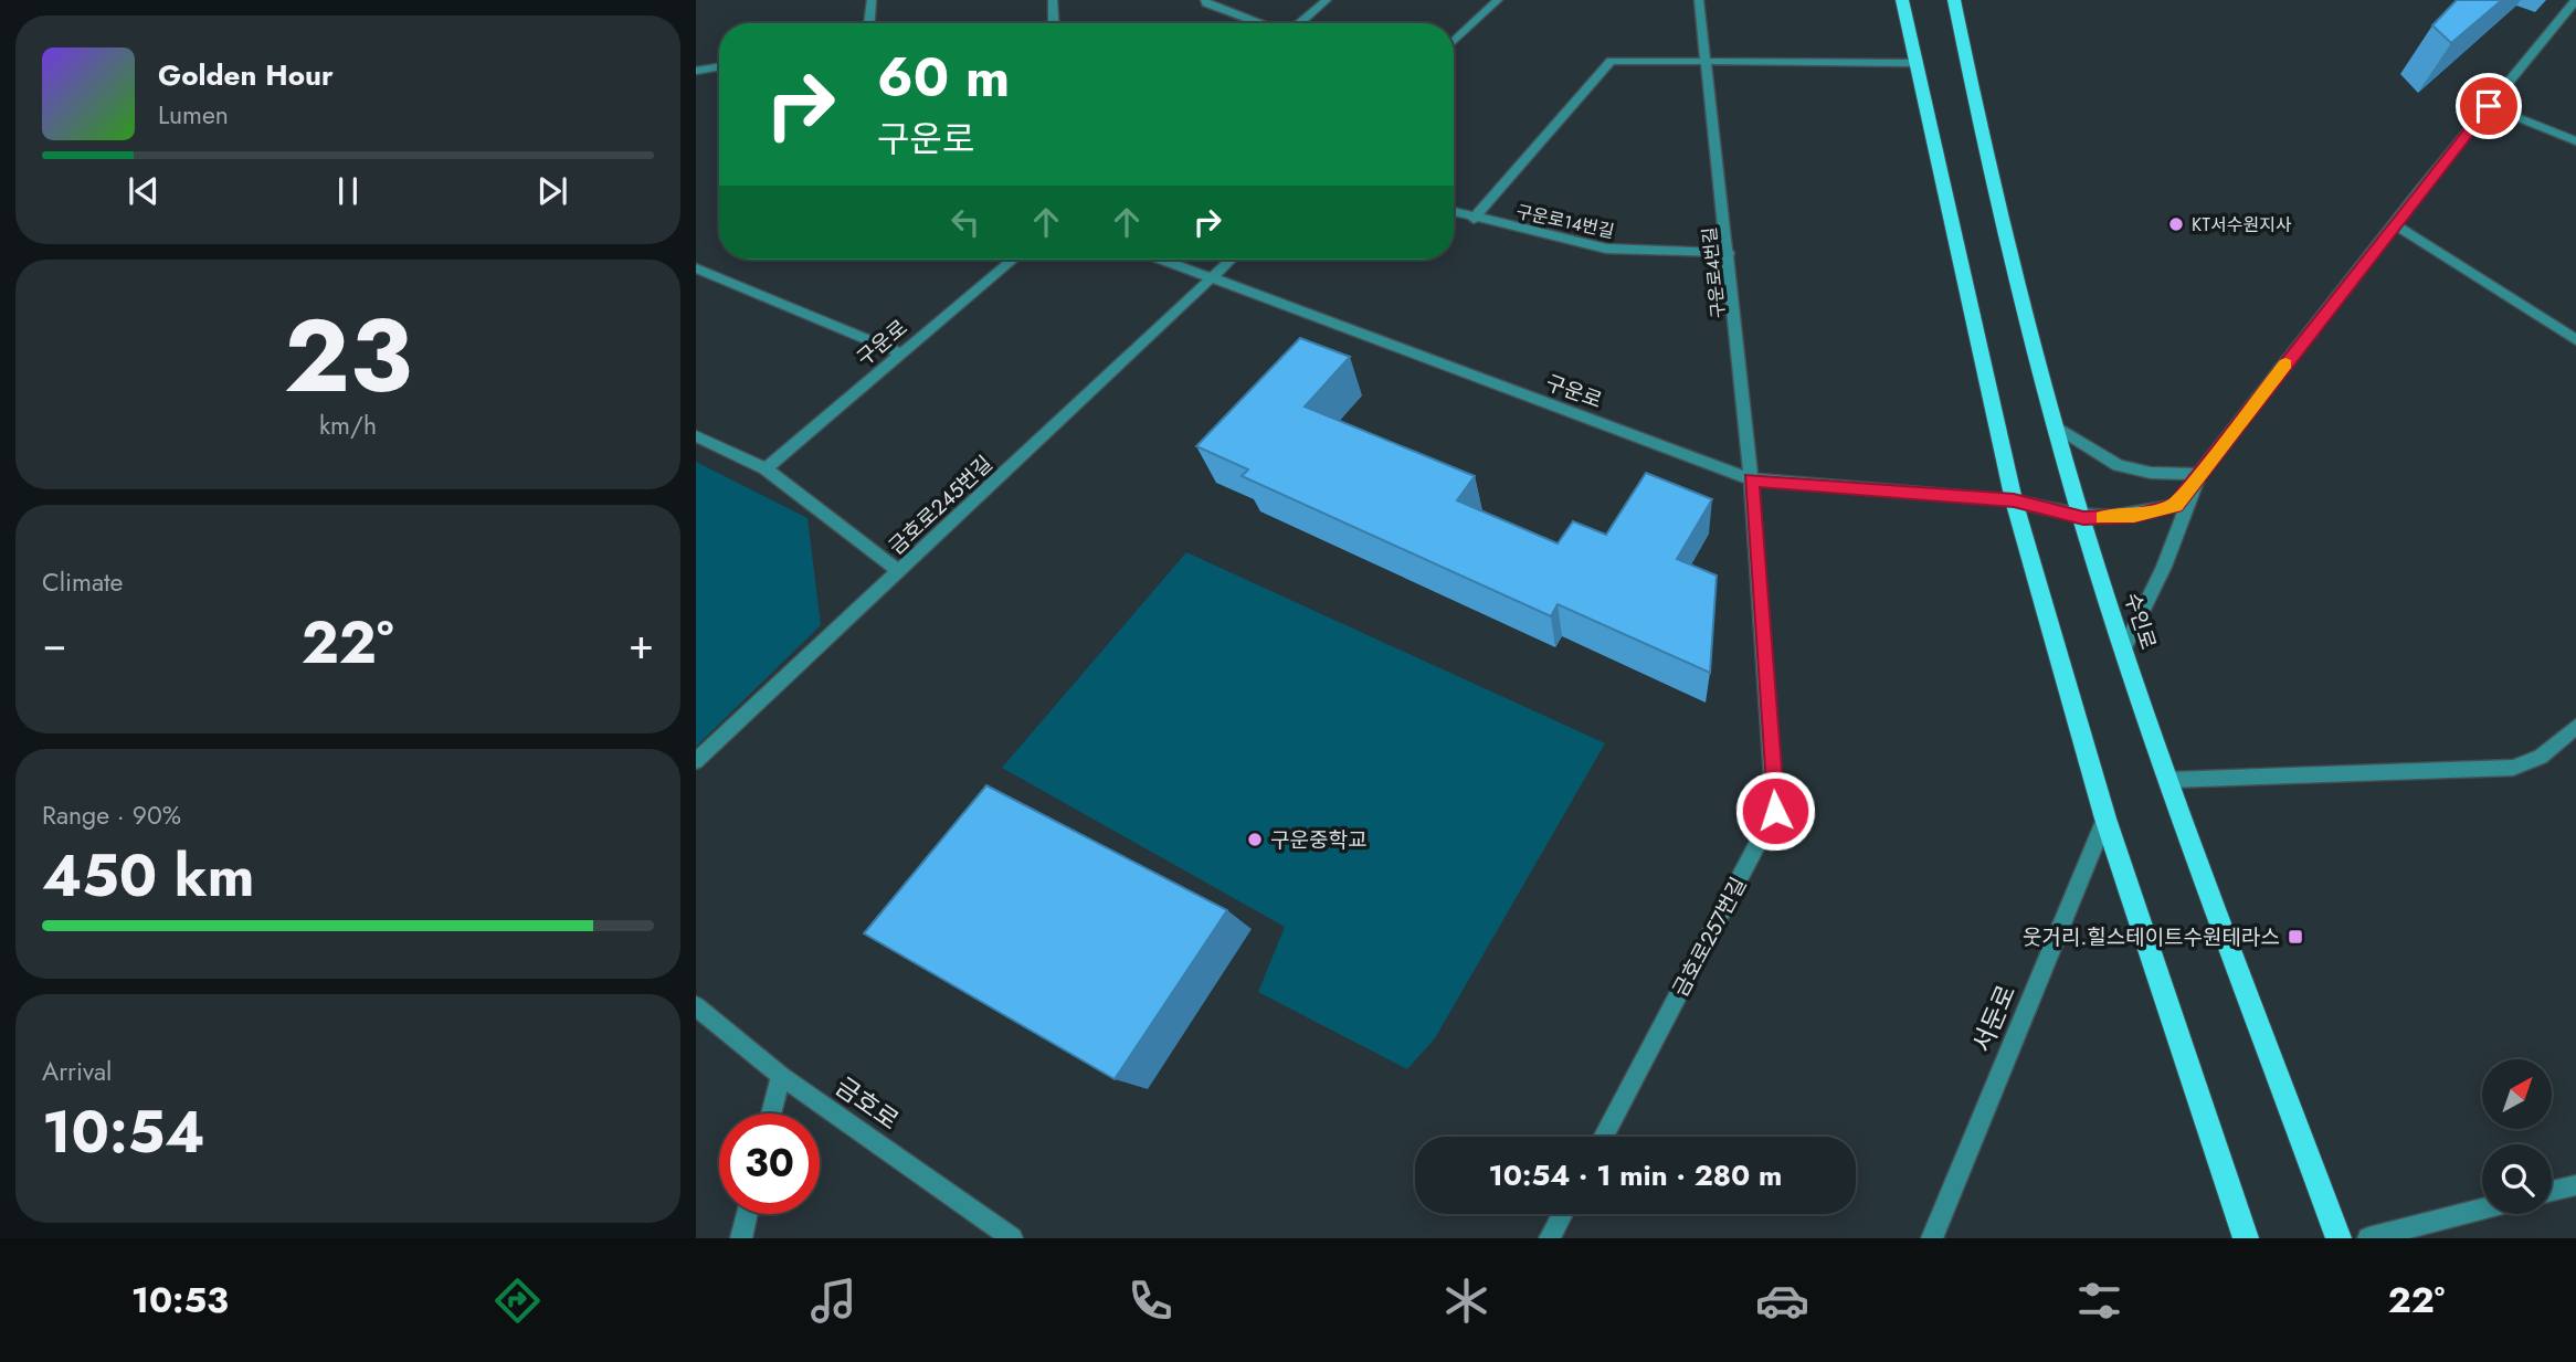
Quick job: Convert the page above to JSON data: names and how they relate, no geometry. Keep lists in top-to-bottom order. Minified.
{"streets":{"main road":["수인로"],"street":["구운로14번길","구운로4번길","구운로","금호로245번길","금호로257번길","서둔로","금호로"]},"crossings":[["구운로14번길","구운로4번길"],["구운로4번길","구운로"],["구운로4번길","금호로257번길"],["구운로","금호로245번길"],["구운로","수인로"],["구운로","금호로257번길"]],"places":{"other":["KT서수원지사","구운중학교"],"transit":["웃거리.힐스테이트수원테라스"]},"north":"top right","page":{"turn":["60 m","구운로"],"song":["Golden Hour","Lumen"],"tile":[["23","km/h"],"Climate",["Range · 90%","450 km"],["Arrival","10:54"]],"heat":["−","22°","+"],"limit":"30","trip":"10:54 · 1 min · 280 m","tabs":["10:53","22°"]}}
